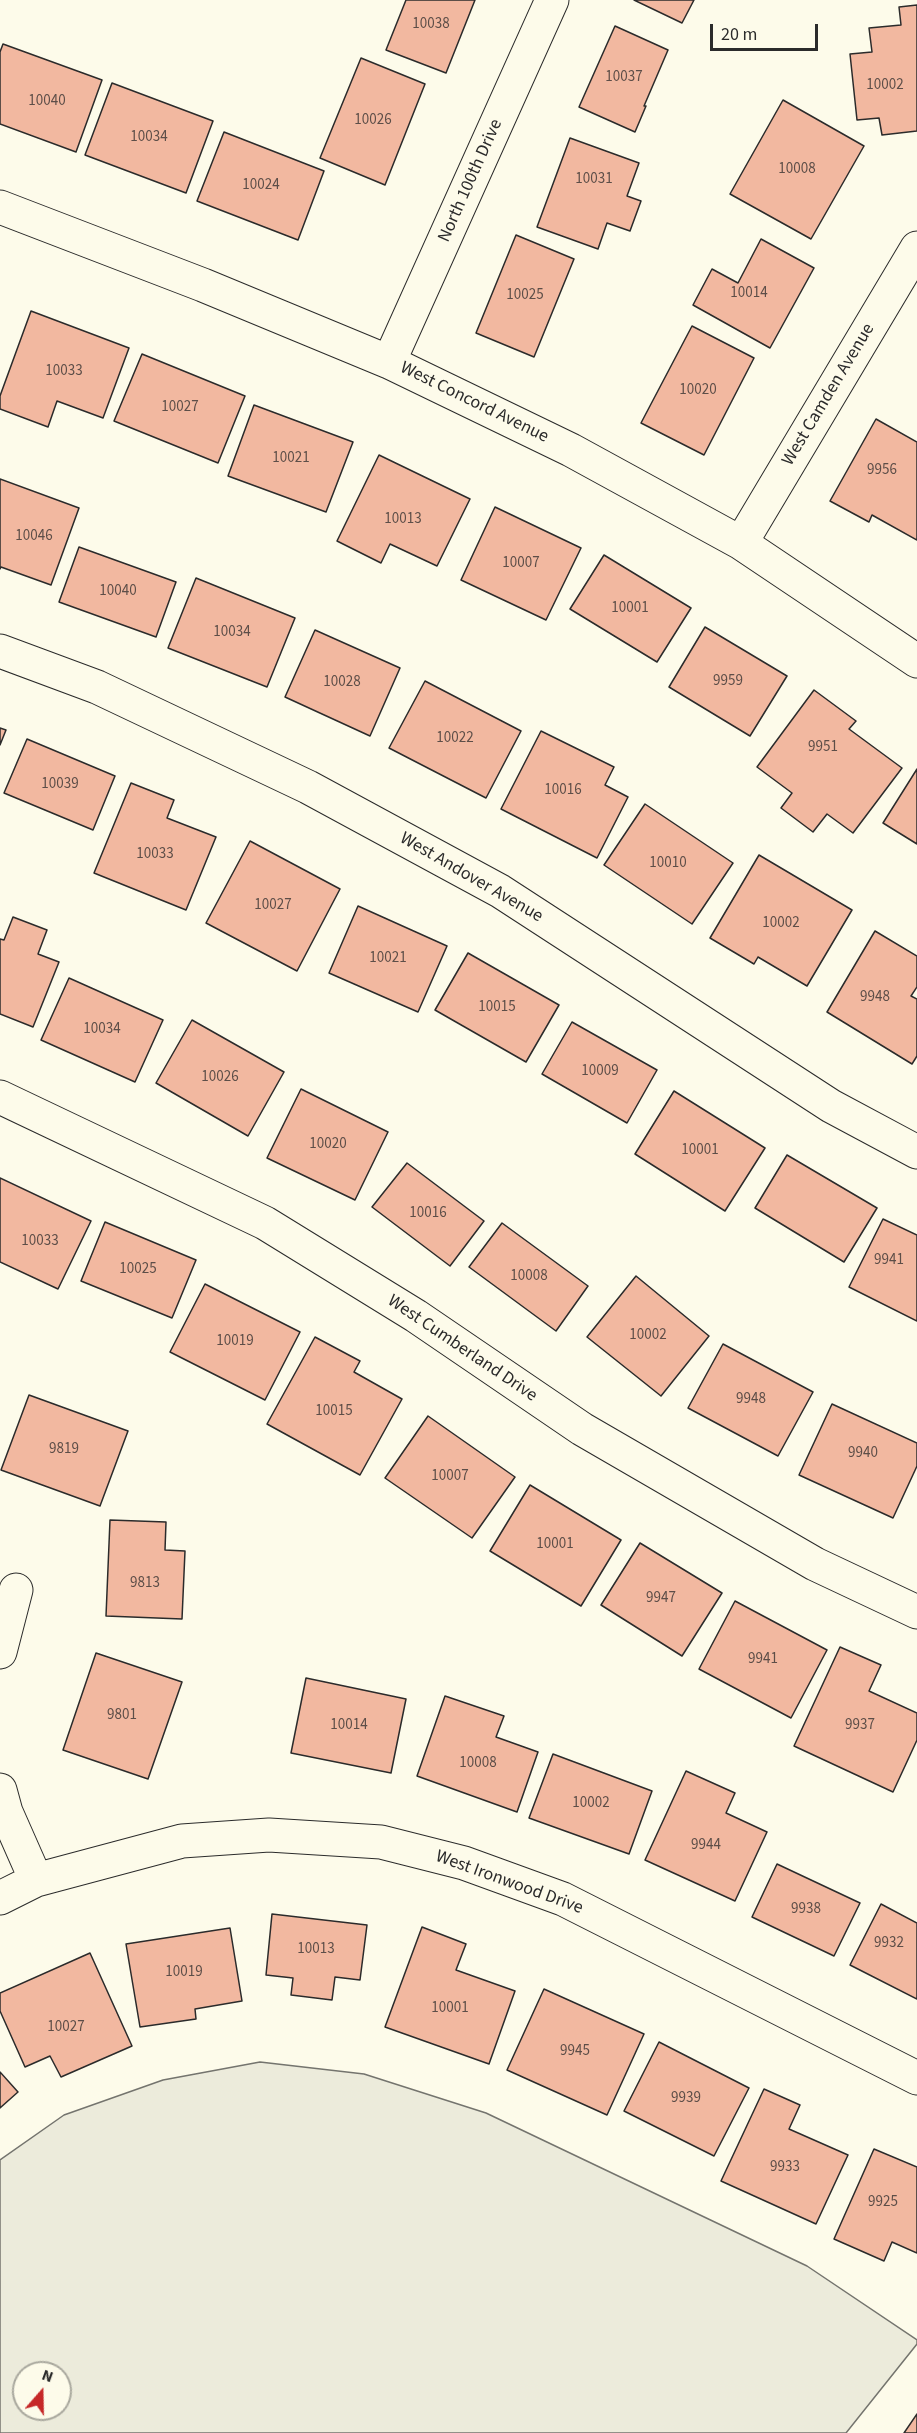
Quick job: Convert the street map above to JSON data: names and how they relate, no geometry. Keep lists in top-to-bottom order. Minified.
{"streets":{"street":["North 100th Drive","West Camden Avenue","West Concord Avenue","West Andover Avenue","West Cumberland Drive","West Ironwood Drive"]},"crossings":[["North 100th Drive","West Concord Avenue"],["West Camden Avenue","West Concord Avenue"]],"house_numbers":["10038","10037","10002","10040","10026","10034","10008","10031","10024","10014","10025","10033","10020","10027","10021","9956","10013","10046","10007","10040","10001","10034","9959","10028","10022","9951","10039","10016","10033","10010","10027","10002","10021","9948","10015","10034","10009","10026","10020","10001","10016","10033","9941","10025","10008","10002","10019","9948","10015","9819","9940","10007","10001","9813","9947","9941","9801","10014","9937","10008","10002","9944","9938","9932","10013","10019","10001","10027","9945","9939","9933","9925"],"scale_bar":"20 m","north":"top"}
